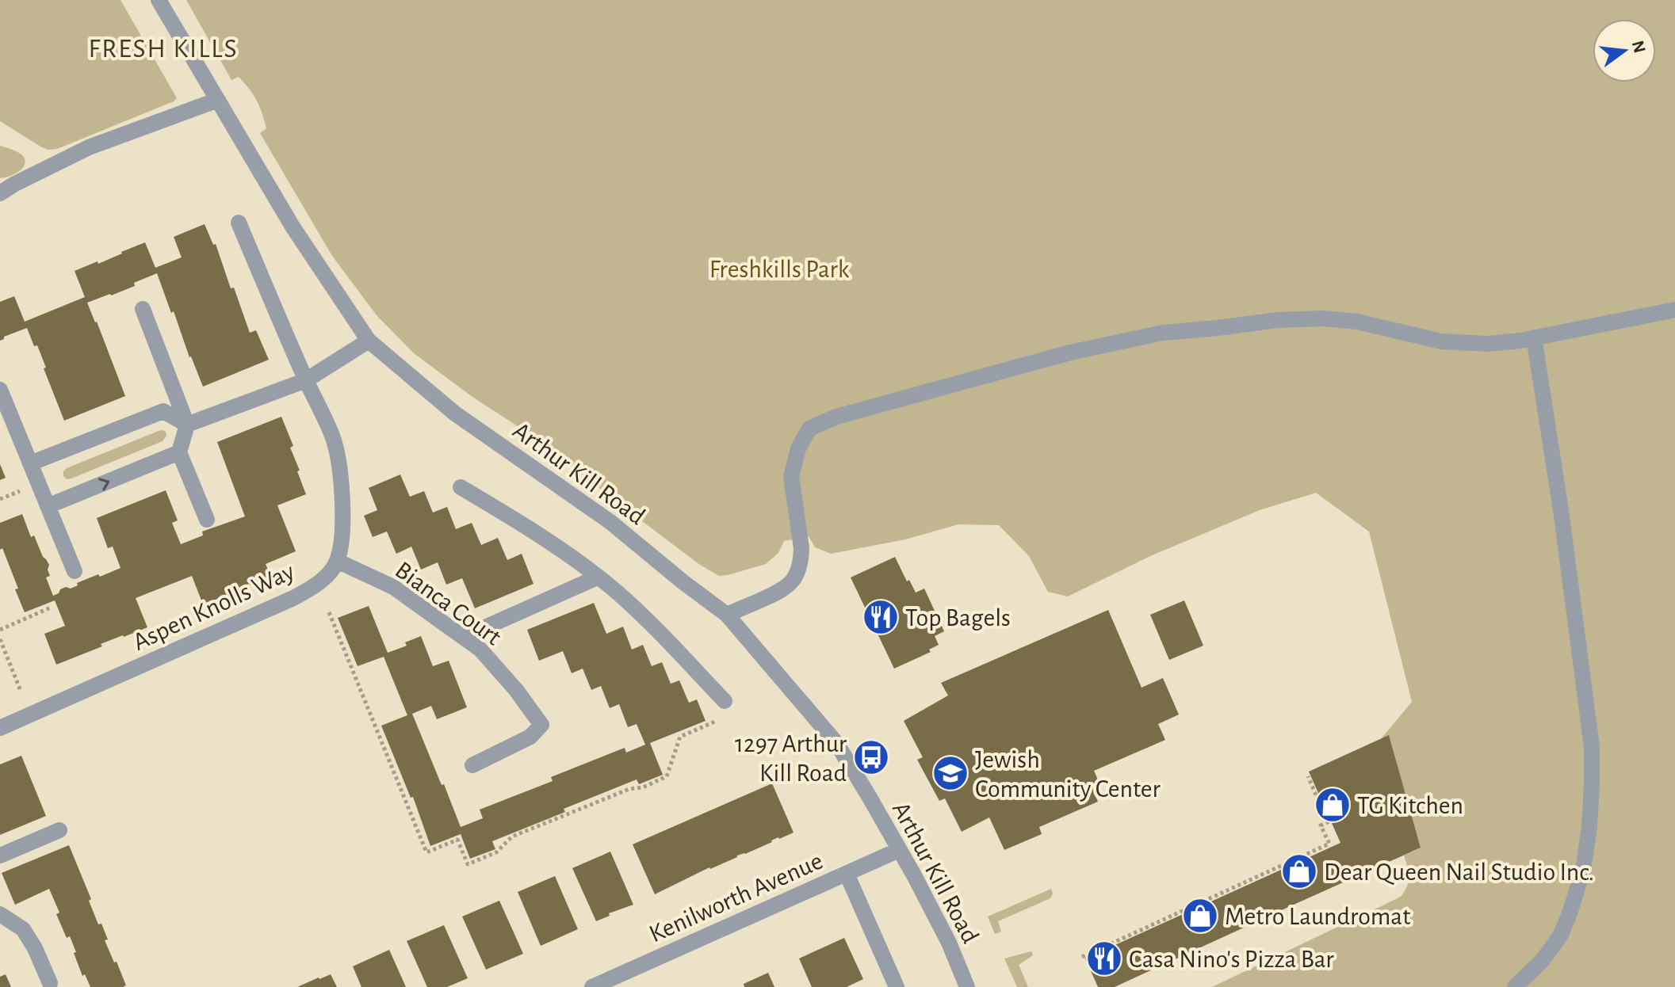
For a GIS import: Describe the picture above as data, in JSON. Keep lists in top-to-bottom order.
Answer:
{
  "streets": {
    "street": [
      "Arthur Kill Road",
      "Bianca Court",
      "Aspen Knolls Way",
      "Kenilworth Avenue"
    ]
  },
  "crossings": [
    ["Arthur Kill Road", "Kenilworth Avenue"],
    ["Bianca Court", "Aspen Knolls Way"]
  ],
  "districts": ["FRESH KILLS"],
  "parks": ["Freshkills Park"],
  "places": {
    "restaurant": ["Top Bagels", "Casa Nino's Pizza Bar"],
    "bus stop": ["1297 Arthur Kill Road"],
    "school or university": ["Jewish Community Center"],
    "shop": ["TG Kitchen", "Dear Queen Nail Studio Inc.", "Metro Laundromat"]
  },
  "north": "right"
}
